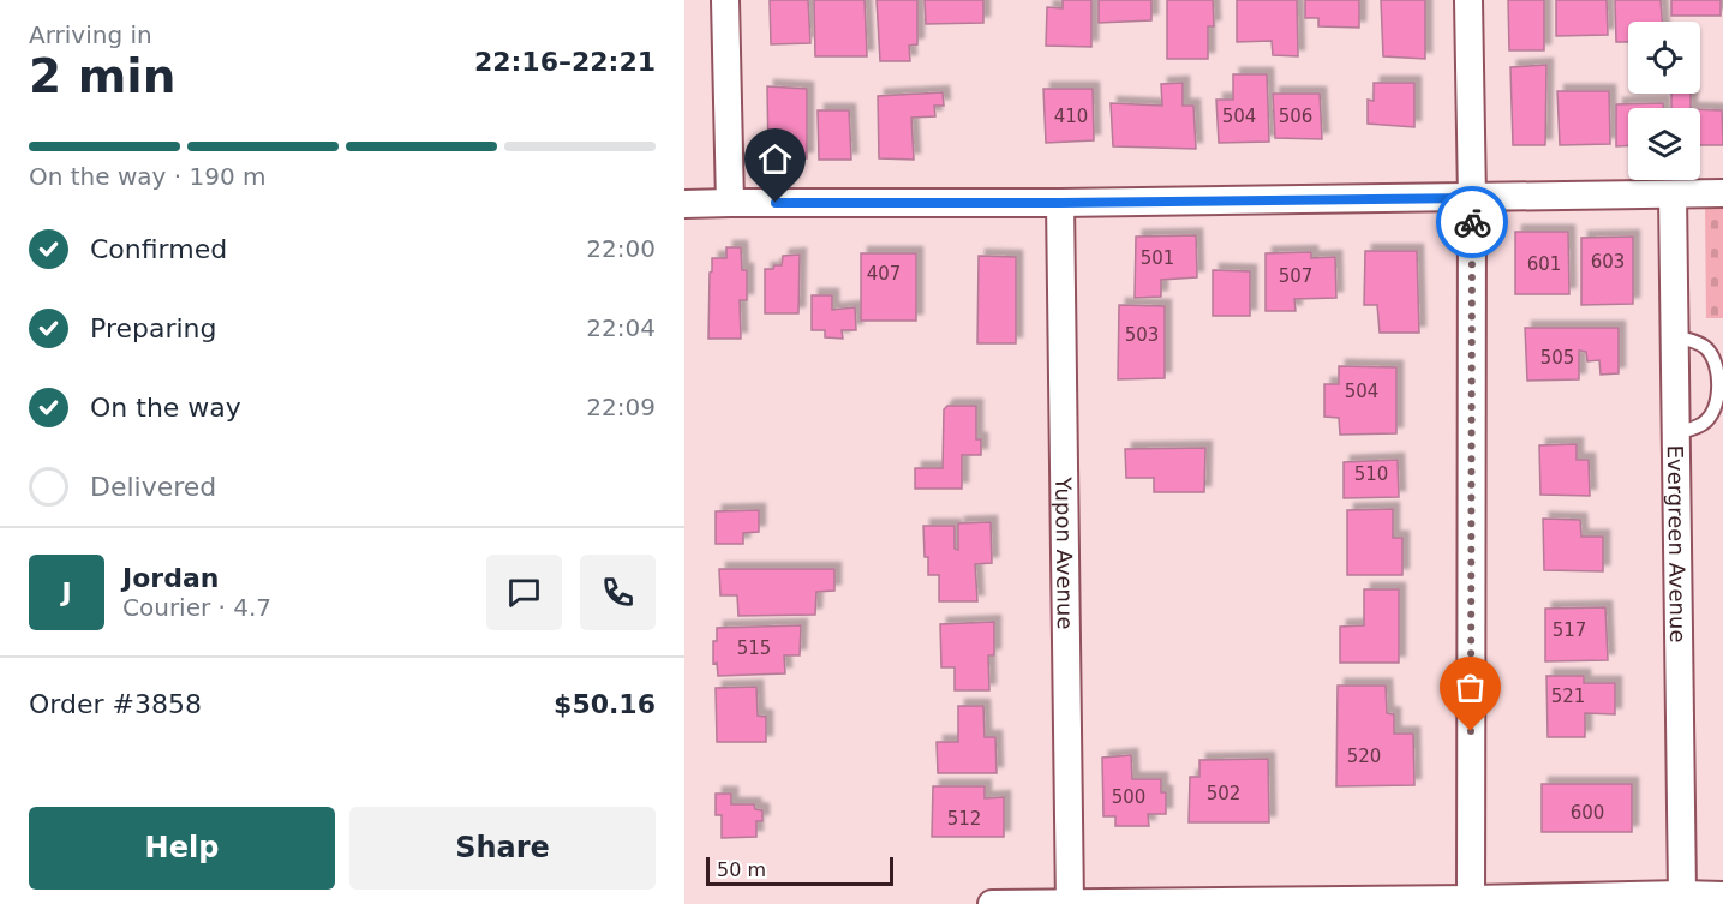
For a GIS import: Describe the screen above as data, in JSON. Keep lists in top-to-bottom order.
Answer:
{
  "streets": {
    "street": ["Evergreen Avenue", "Yupon Avenue"]
  },
  "house_numbers": [
    "410",
    "504",
    "506",
    "501",
    "603",
    "601",
    "407",
    "507",
    "503",
    "505",
    "504",
    "510",
    "517",
    "515",
    "521",
    "520",
    "502",
    "500",
    "600",
    "512"
  ],
  "scale_bar": "50 m",
  "page": {
    "heading": ["2 min", "Arriving in", "22:16–22:21"],
    "panel": [
      "Jordan",
      "Courier · 4.7",
      "Order #3858",
      "$50.16"
    ],
    "bar": "On the way · 190 m",
    "list": [
      ["Confirmed", "22:00"],
      ["Preparing", "22:04"],
      ["On the way", "22:09"],
      "Delivered"
    ],
    "round": "J",
    "buttons": ["Help", "Share"],
    "scale": "50 m"
  }
}
